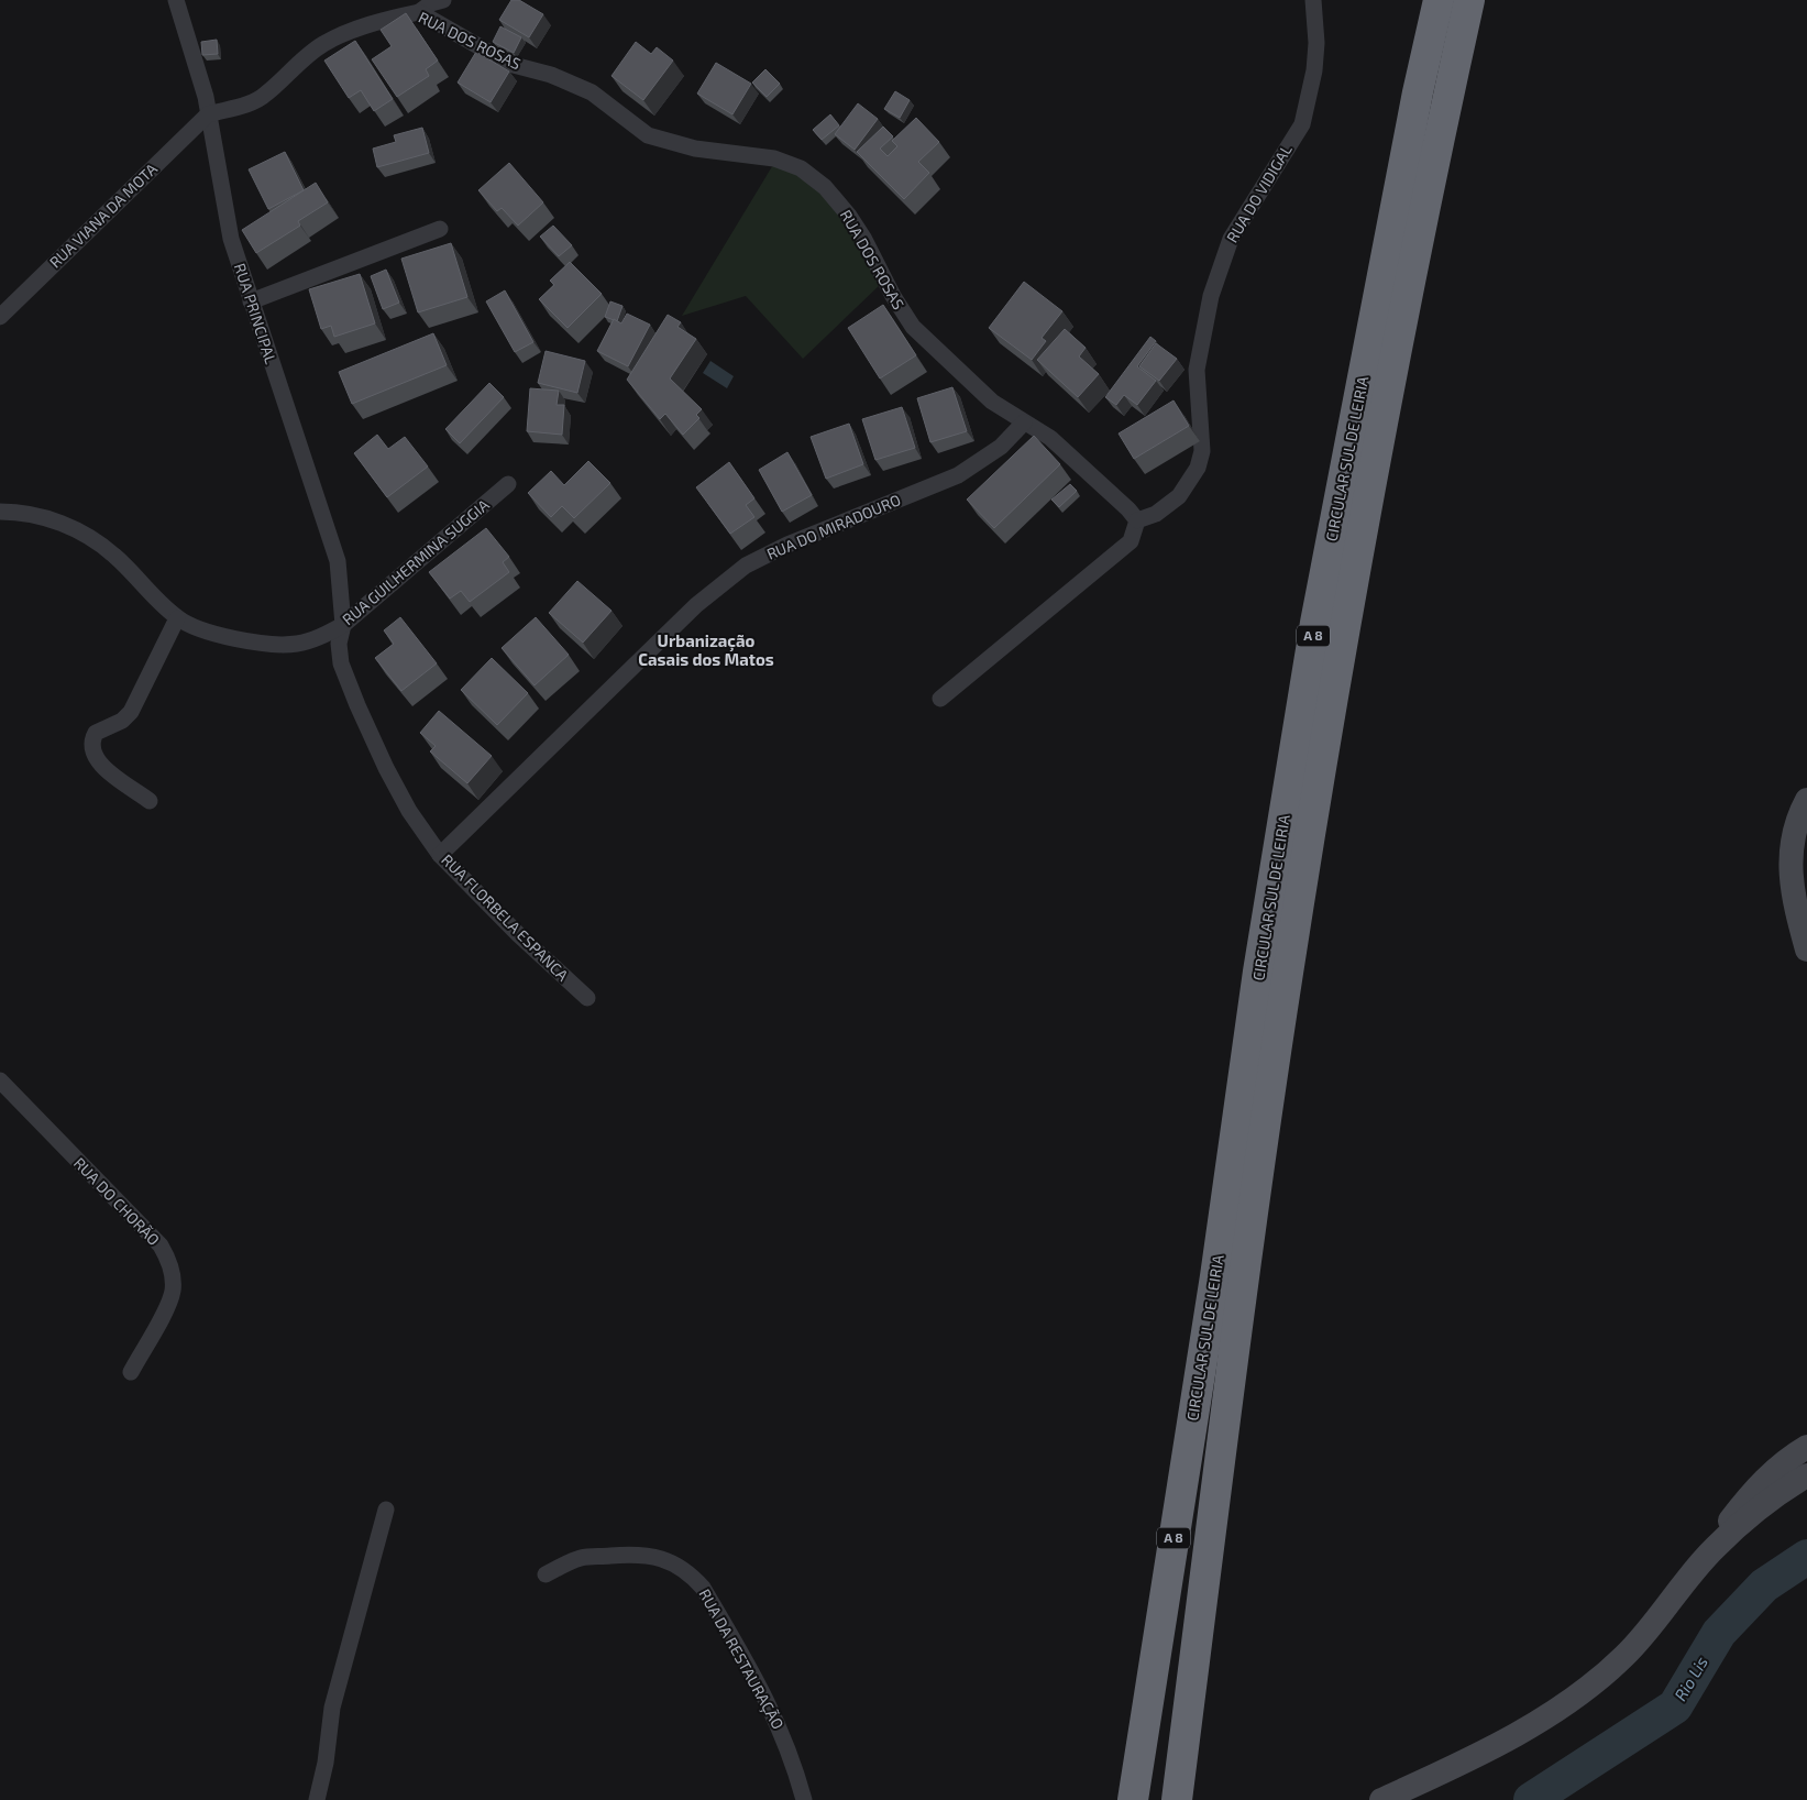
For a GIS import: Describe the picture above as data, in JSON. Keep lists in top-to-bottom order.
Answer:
{
  "streets": {
    "highway": ["CIRCULAR SUL DE LEIRIA", "A 8"],
    "street": [
      "RUA DOS ROSAS",
      "RUA DO VIDIGAL",
      "RUA VIANA DA MOTA",
      "RUA PRINCIPAL",
      "RUA DO MIRADOURO",
      "RUA GUILHERMINA SUGGIA",
      "RUA FLORBELA ESPANCA",
      "RUA DO CHORÃO",
      "RUA DA RESTAURAÇÃO"
    ]
  },
  "crossings": [
    ["RUA DOS ROSAS", "RUA DO VIDIGAL"],
    ["RUA DOS ROSAS", "RUA VIANA DA MOTA"],
    ["RUA DOS ROSAS", "RUA PRINCIPAL"],
    ["RUA DOS ROSAS", "RUA DO MIRADOURO"],
    ["RUA VIANA DA MOTA", "RUA PRINCIPAL"],
    ["RUA PRINCIPAL", "RUA GUILHERMINA SUGGIA"],
    ["RUA PRINCIPAL", "RUA FLORBELA ESPANCA"],
    ["RUA DO MIRADOURO", "RUA FLORBELA ESPANCA"],
    ["RUA GUILHERMINA SUGGIA", "RUA FLORBELA ESPANCA"]
  ],
  "districts": ["Urbanização Casais dos Matos"],
  "water": ["Rio Lis"]
}
